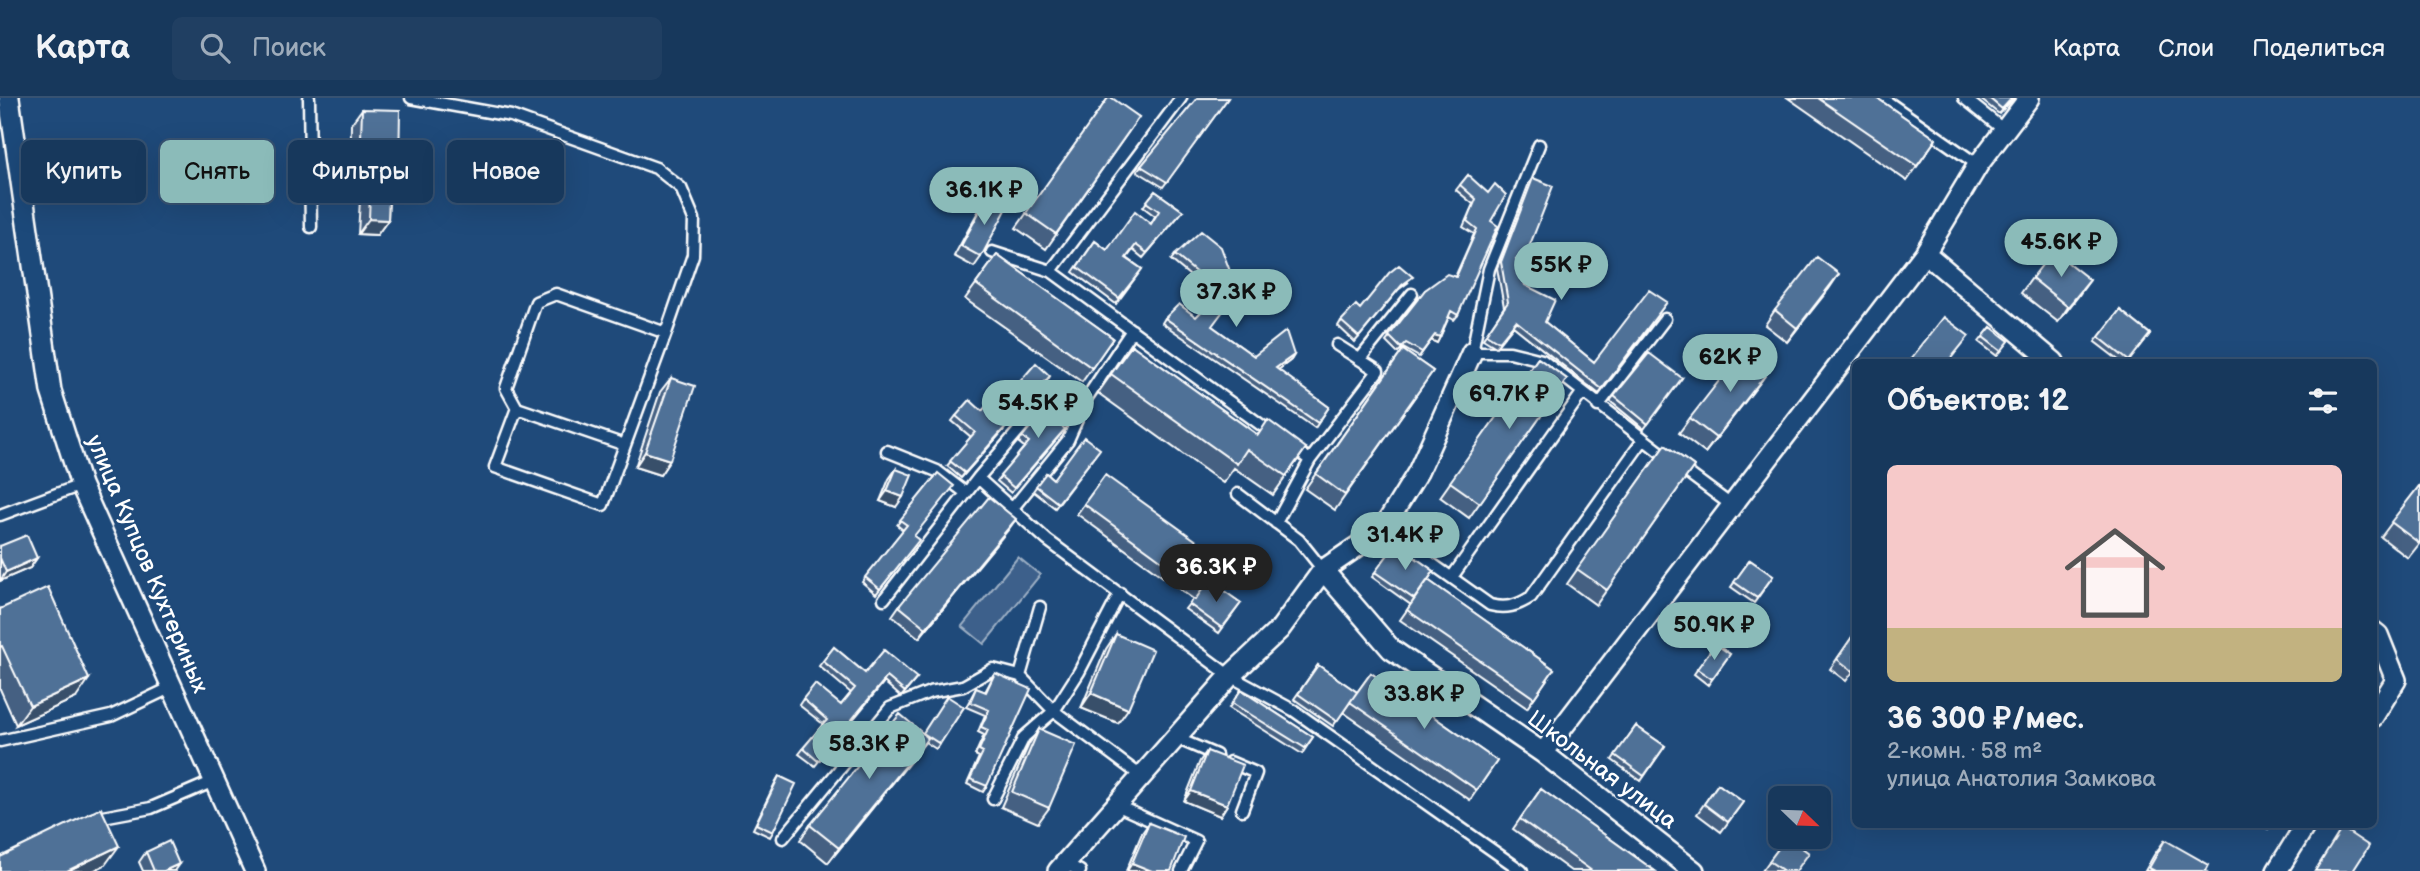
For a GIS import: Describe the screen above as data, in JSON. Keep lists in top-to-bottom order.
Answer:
{
  "streets": {
    "street": ["улица Купцов Кухтериных", "Школьная улица"]
  },
  "north": "bottom right",
  "page": {
    "header": "Карта",
    "search": "Поиск",
    "nav": ["Карта", "Слои", "Поделиться"],
    "chip": [
      "Купить",
      "Снять",
      "Фильтры",
      "Новое"
    ],
    "price": [
      "36.1K ₽",
      "45.6K ₽",
      "55K ₽",
      "37.3K ₽",
      "62K ₽",
      "69.7K ₽",
      "54.5K ₽",
      "31.4K ₽",
      "36.3K ₽",
      "50.9K ₽",
      "33.8K ₽",
      "58.3K ₽"
    ],
    "heading": "Объектов: 12",
    "list": [
      {
        "name": "36 300 ₽/мес.",
        "note": "2-комн. · 58 m² · улица Анатолия Замкова"
      }
    ]
  }
}
